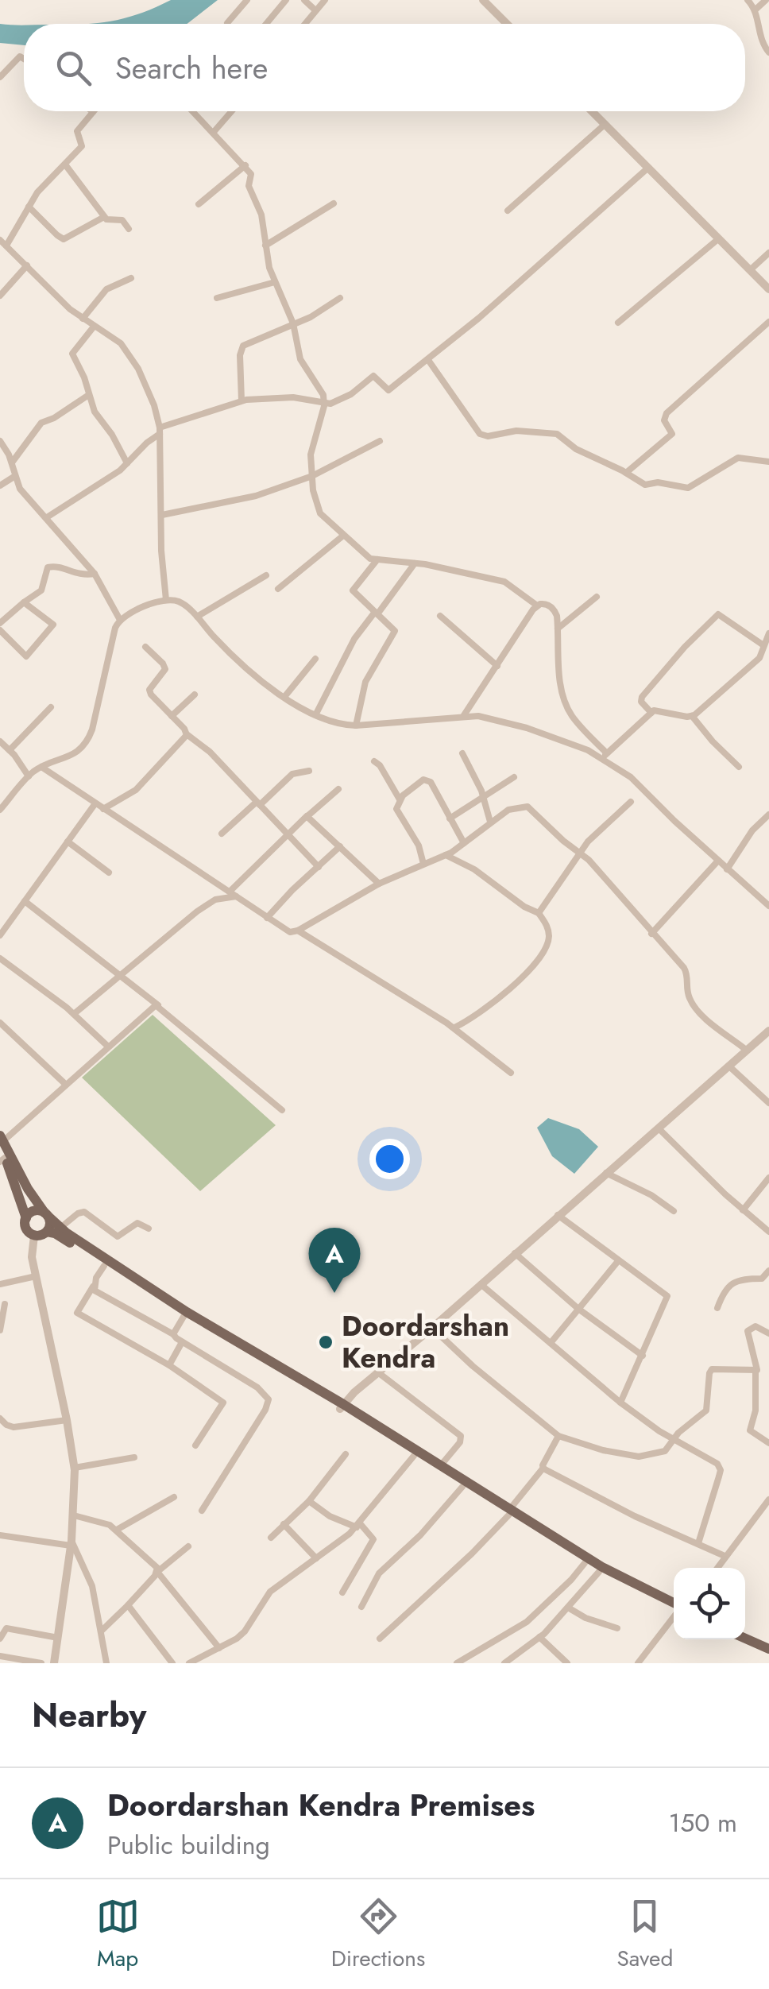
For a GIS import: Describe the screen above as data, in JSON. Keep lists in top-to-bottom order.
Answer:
{
  "places": ["Doordarshan Kendra"],
  "page": {
    "search": "Search here",
    "pins": "A",
    "heading": "Nearby",
    "list": [
      {
        "mark": "A",
        "name": "Doordarshan Kendra Premises",
        "note": "Public building",
        "value": "150 m"
      }
    ],
    "nav": ["Map", "Directions", "Saved"]
  }
}
